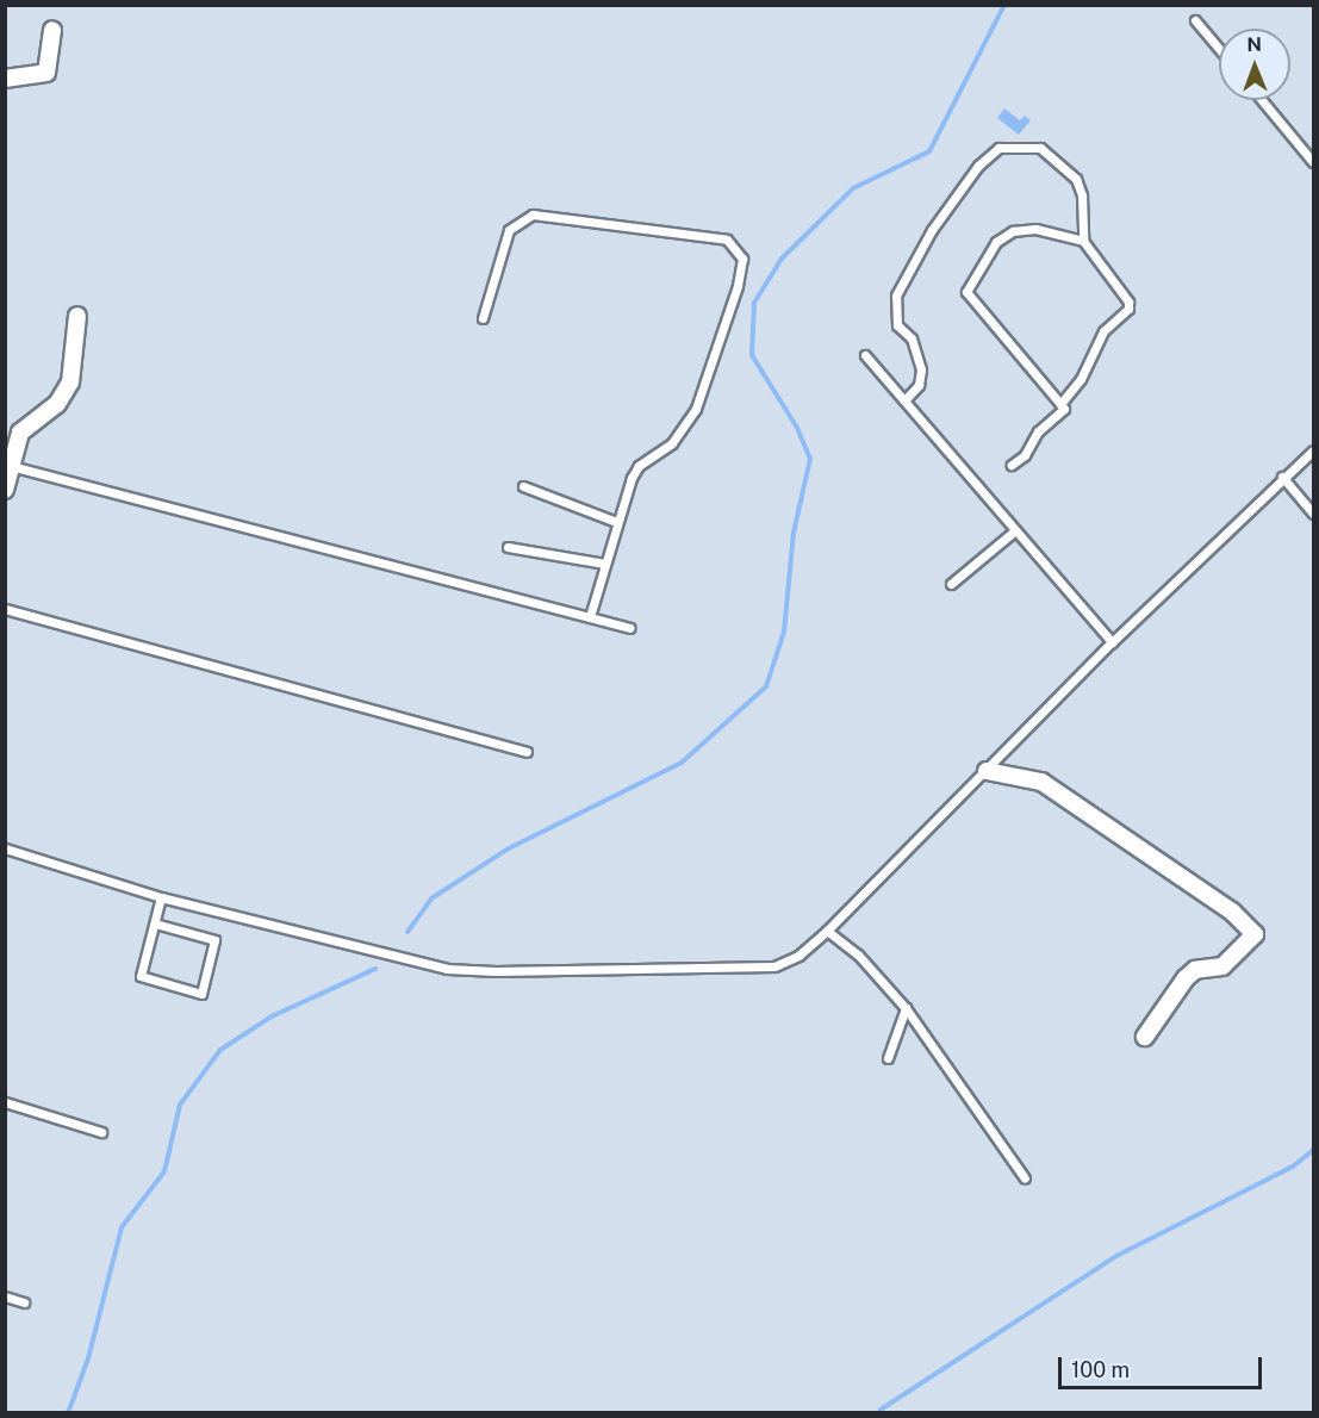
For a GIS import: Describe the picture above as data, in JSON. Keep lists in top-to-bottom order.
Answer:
{
  "scale_bar": "100 m",
  "north": "top"
}
